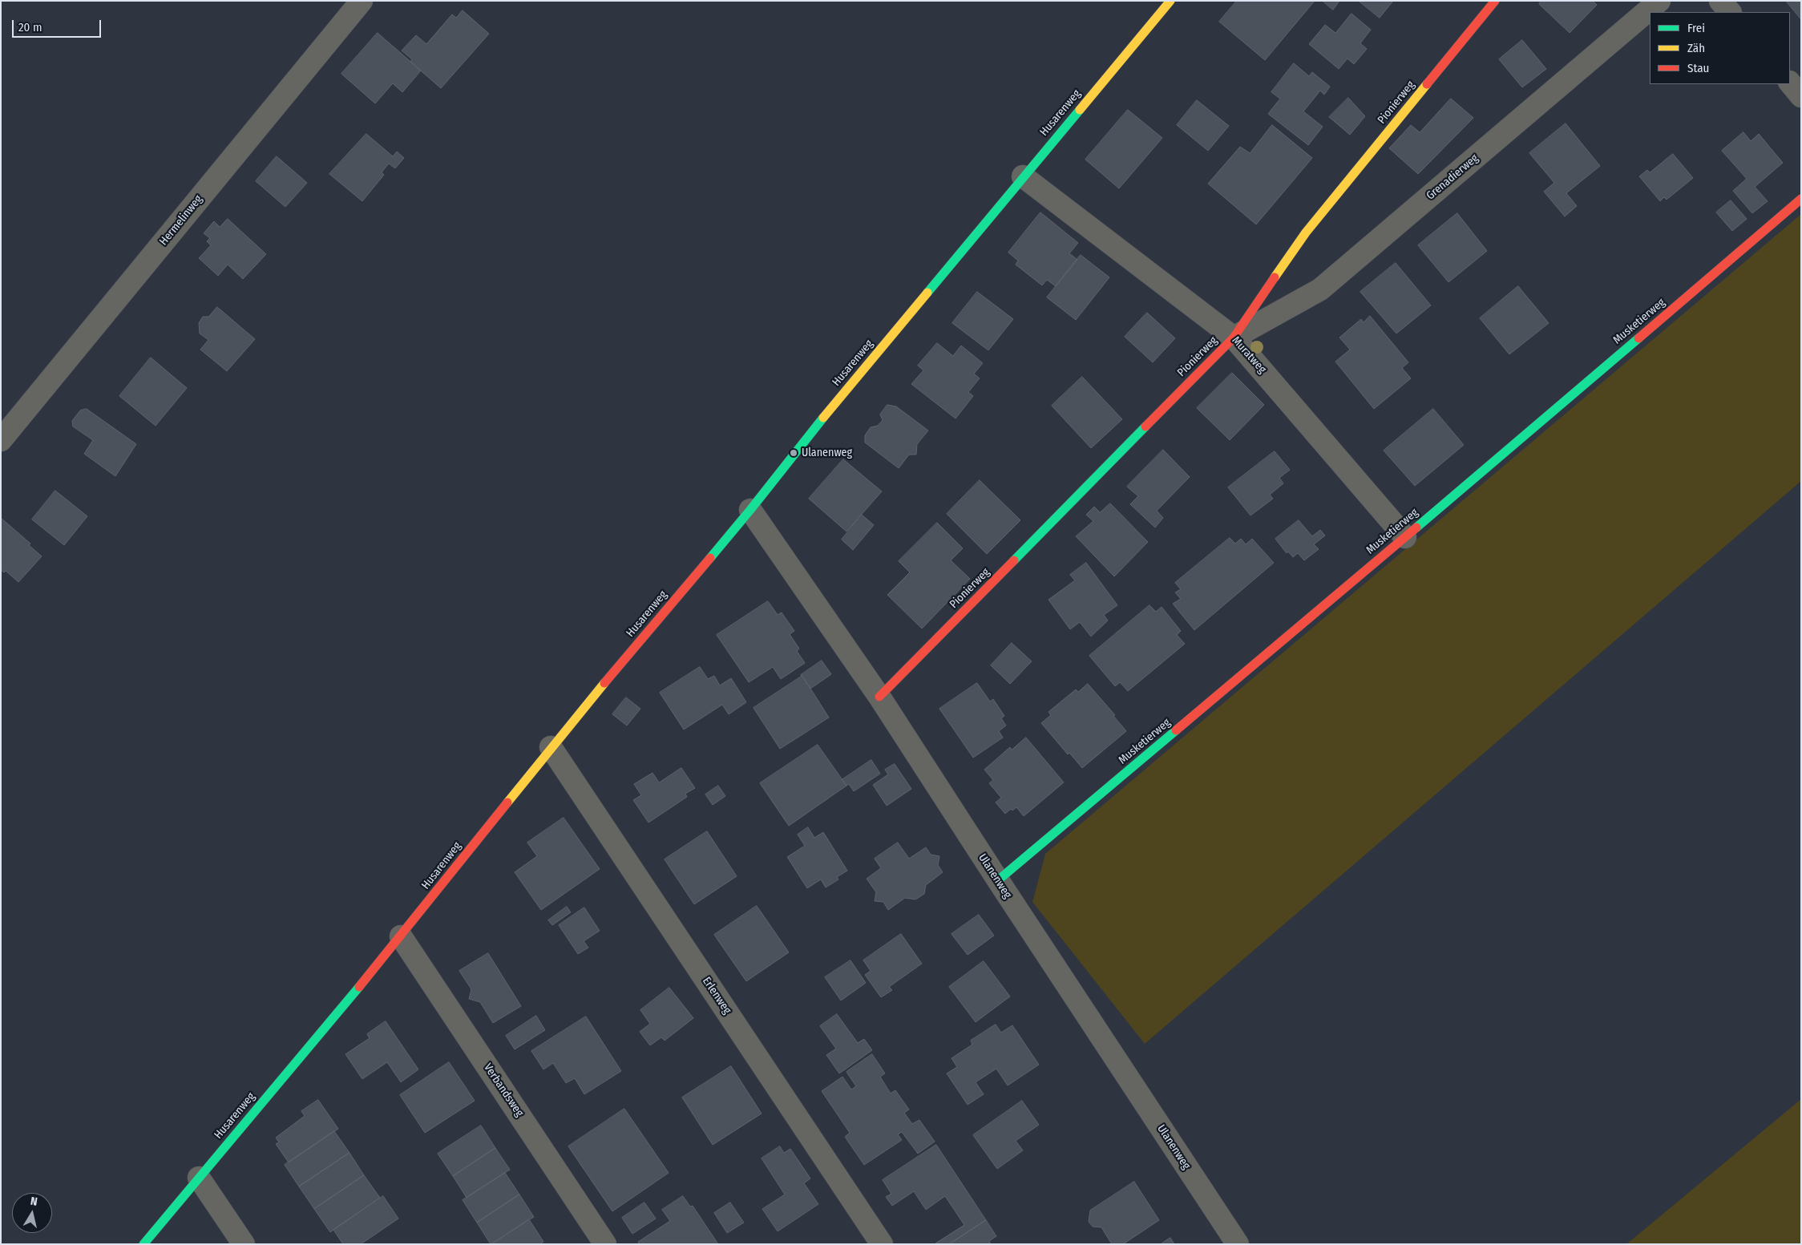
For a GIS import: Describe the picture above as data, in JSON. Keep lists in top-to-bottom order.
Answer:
{
  "streets": {
    "street": [
      "Pionierweg",
      "Husarenweg",
      "Grenadierweg",
      "Hermelinweg",
      "Musketierweg",
      "Muratweg",
      "Ulanenweg",
      "Erlenweg",
      "Verbandsweg"
    ]
  },
  "crossings": [
    ["Pionierweg", "Grenadierweg"],
    ["Pionierweg", "Muratweg"],
    ["Pionierweg", "Ulanenweg"],
    ["Husarenweg", "Muratweg"],
    ["Husarenweg", "Ulanenweg"],
    ["Husarenweg", "Erlenweg"],
    ["Husarenweg", "Verbandsweg"],
    ["Grenadierweg", "Muratweg"],
    ["Musketierweg", "Muratweg"],
    ["Musketierweg", "Ulanenweg"]
  ],
  "places": ["Ulanenweg"],
  "legend": ["Frei", "Zäh", "Stau"],
  "scale_bar": "20 m",
  "north": "top"
}
